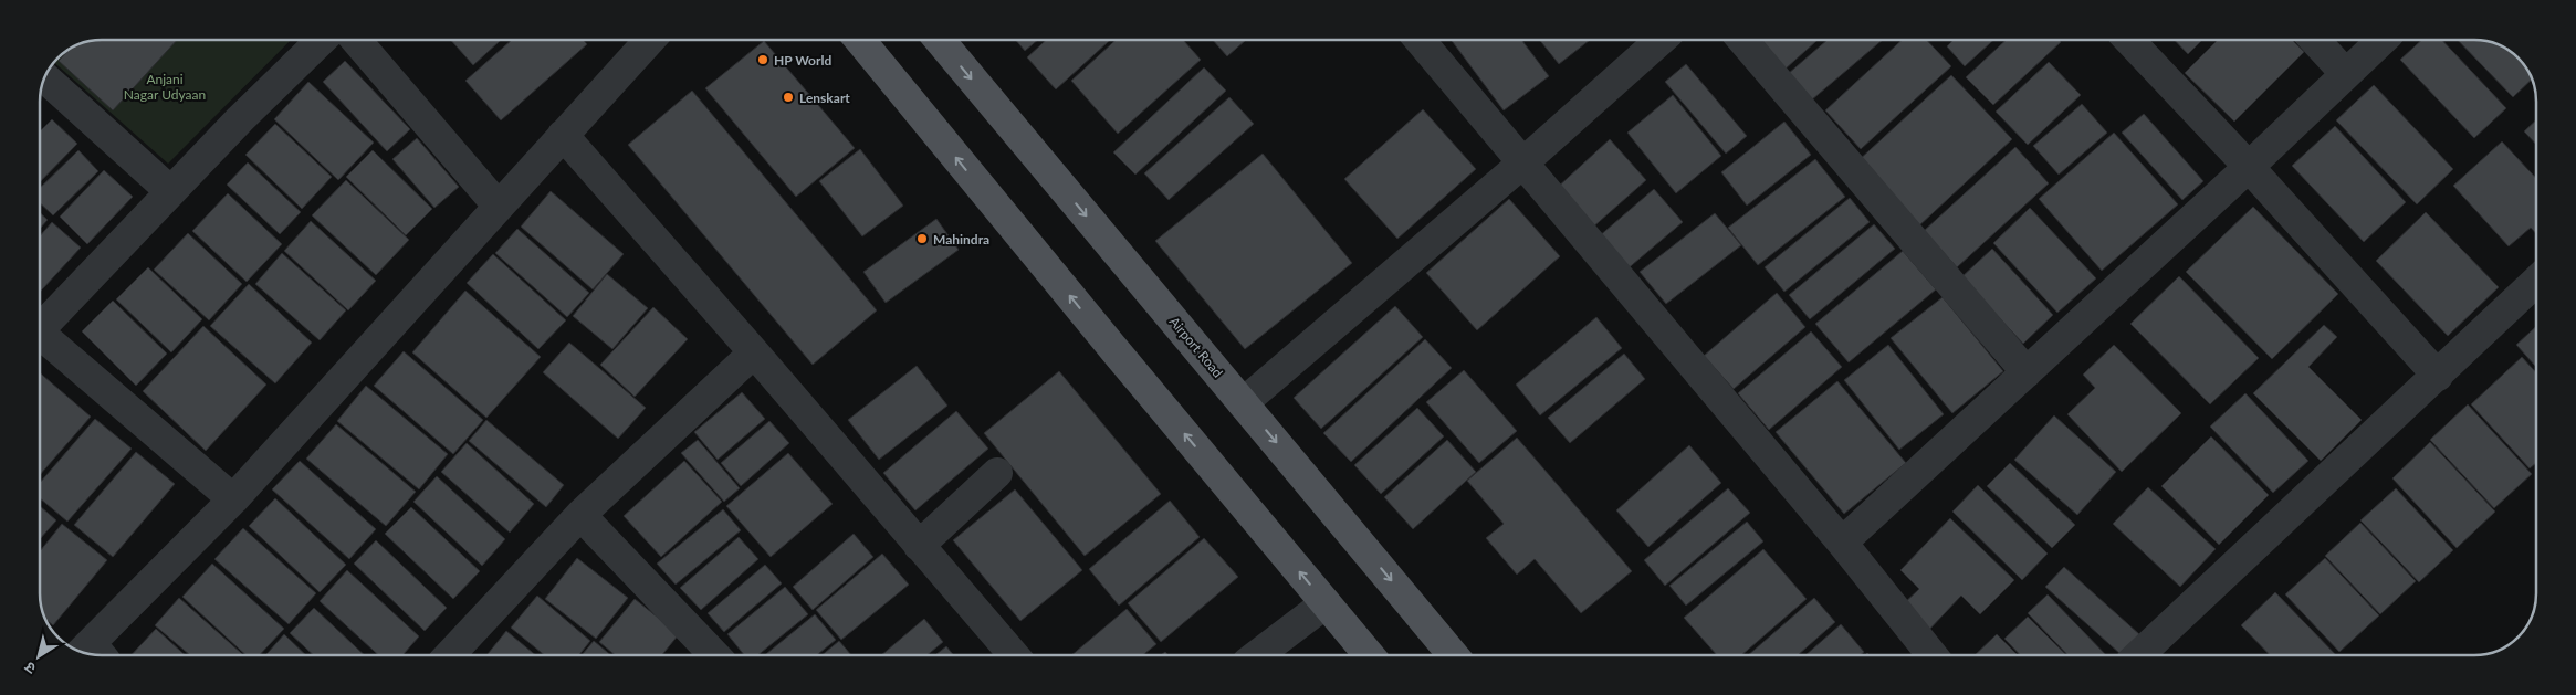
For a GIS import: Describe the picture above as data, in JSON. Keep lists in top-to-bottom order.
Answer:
{
  "streets": {
    "main road": ["Airport Road"]
  },
  "parks": ["Anjani Nagar Udyaan"],
  "places": ["HP World", "Lenskart", "Mahindra"],
  "north": "bottom left"
}
